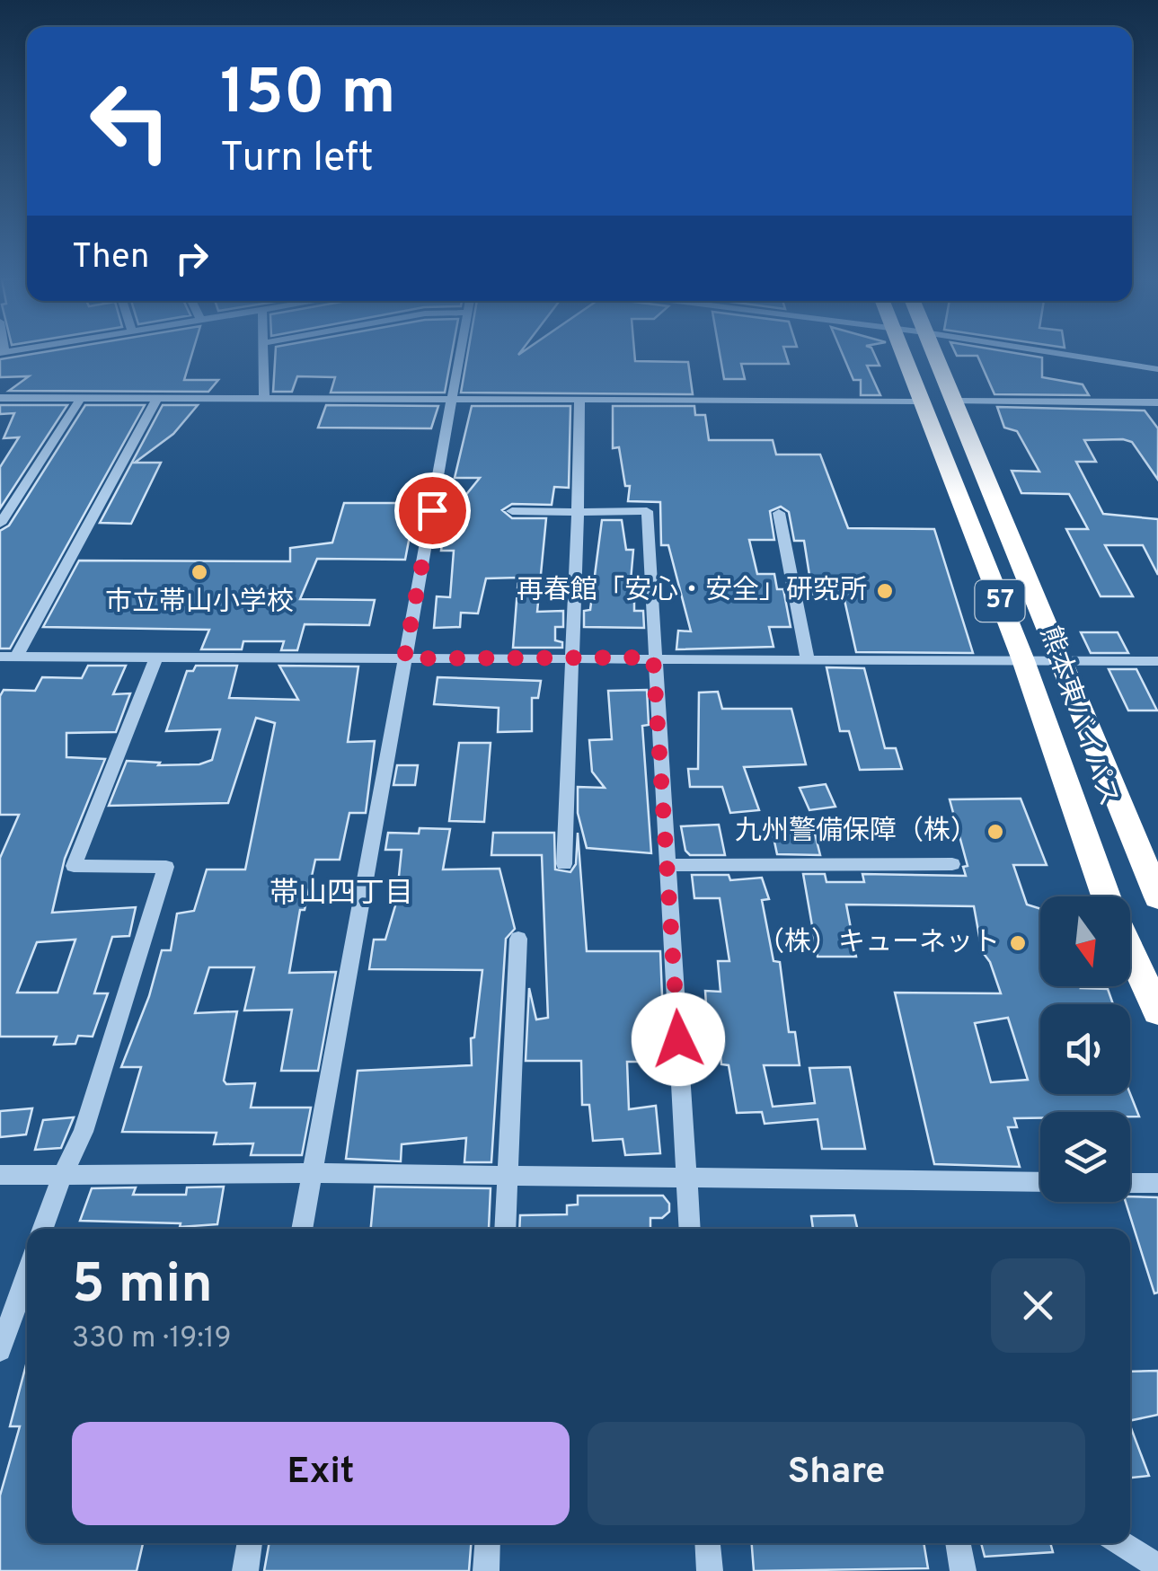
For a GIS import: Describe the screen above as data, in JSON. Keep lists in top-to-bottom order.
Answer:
{
  "streets": {
    "highway": ["57", "熊本東バイパス"]
  },
  "districts": ["帯山四丁目"],
  "places": [
    "市立帯山小学校",
    "再春館「安心・安全」研究所",
    "九州警備保障（株）",
    "（株）キューネット"
  ],
  "north": "bottom",
  "page": {
    "turn": ["150 m", "Turn left"],
    "then": "Then",
    "heading": ["5 min", "330 m · 19:19"],
    "buttons": ["Exit", "Share"]
  }
}
